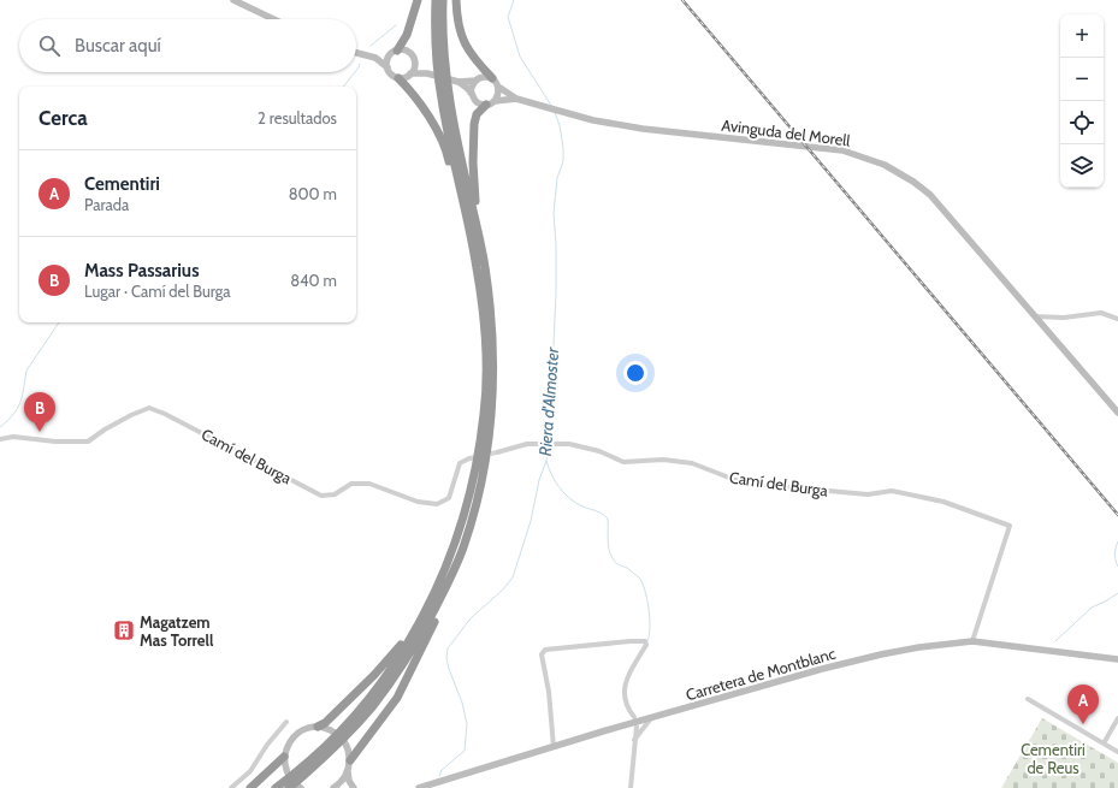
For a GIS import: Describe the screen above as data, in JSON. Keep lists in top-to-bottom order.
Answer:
{
  "streets": {
    "street": ["Avinguda del Morell", "Camí del Burga", "Carretera de Montblanc"]
  },
  "crossings": [
    ["Camí del Burga", "Carretera de Montblanc"]
  ],
  "water": ["Riera d'Almoster"],
  "parks": ["Cementiri de Reus"],
  "places": {
    "building": ["Magatzem Mas Torrell"]
  },
  "page": {
    "map_buttons": ["+", "−"],
    "search": "Buscar aquí",
    "heading": ["Cerca", "2 resultados"],
    "list": [
      {
        "mark": "A",
        "name": "Cementiri",
        "note": "Parada",
        "value": "800 m"
      },
      {
        "mark": "B",
        "name": "Mass Passarius",
        "note": "Lugar · Camí del Burga",
        "value": "840 m"
      }
    ],
    "pins": ["B", "A"]
  }
}
